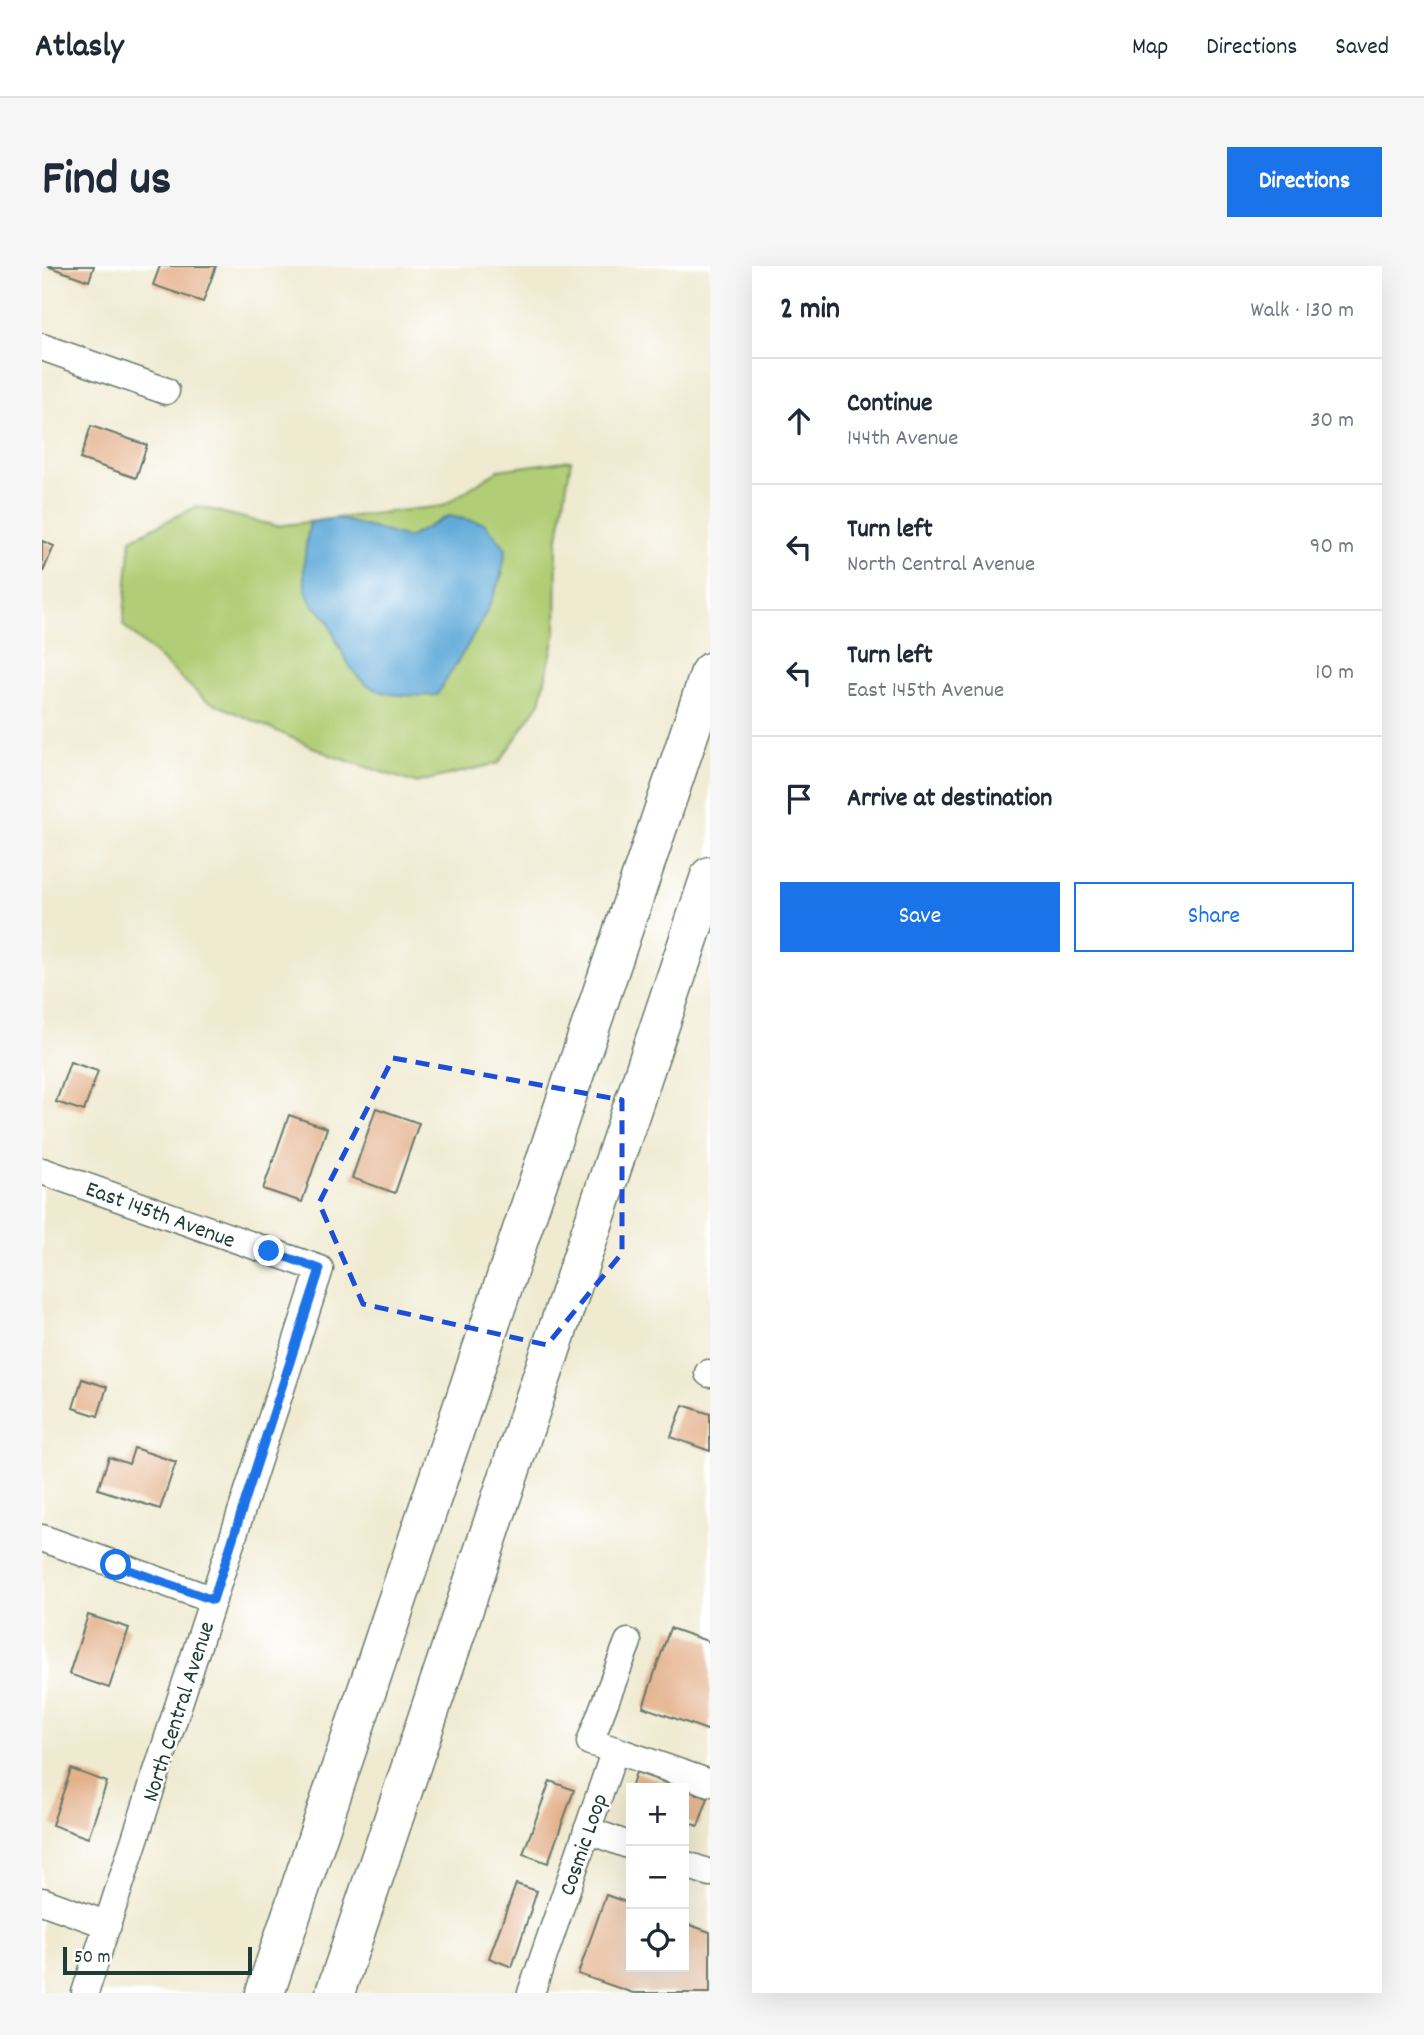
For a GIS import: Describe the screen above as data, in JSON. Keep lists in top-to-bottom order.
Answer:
{
  "streets": {
    "street": ["East 145th Avenue", "North Central Avenue", "Cosmic Loop"]
  },
  "crossings": [
    ["East 145th Avenue", "North Central Avenue"]
  ],
  "scale_bar": "50 m",
  "page": {
    "header": "Atlasly",
    "nav": ["Map", "Directions", "Saved"],
    "title": "Find us",
    "buttons": [
      "Directions",
      ["Save", "Share"]
    ],
    "heading": ["2 min", "Walk · 130 m"],
    "list": [
      ["Continue", "144th Avenue", "30 m"],
      ["Turn left", "North Central Avenue", "90 m"],
      ["Turn left", "East 145th Avenue", "10 m"],
      "Arrive at destination"
    ],
    "map_buttons": ["+", "−"],
    "scale": "50 m"
  }
}
